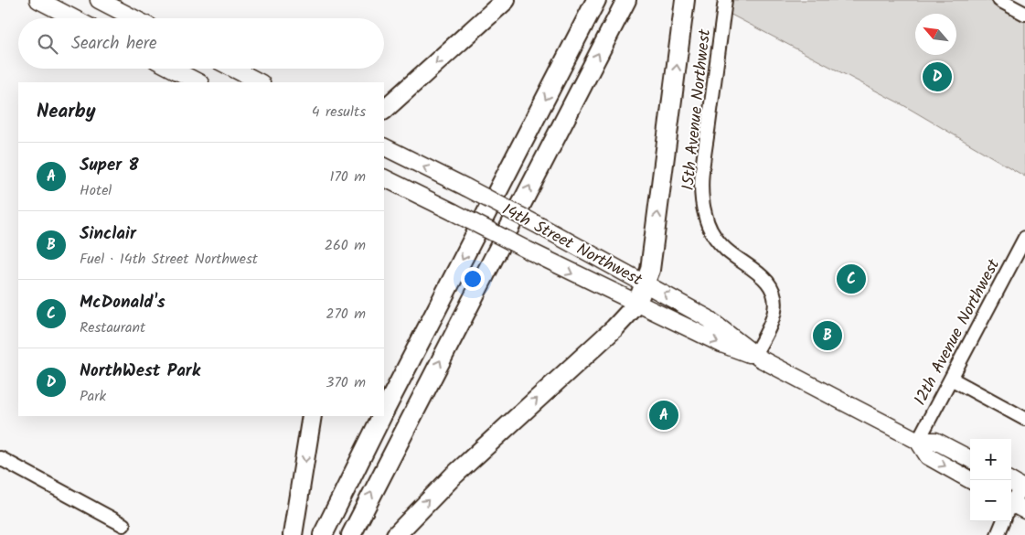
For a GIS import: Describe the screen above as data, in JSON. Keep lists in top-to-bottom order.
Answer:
{
  "streets": {
    "main road": ["14th Street Northwest"],
    "street": ["15th Avenue Northwest", "12th Avenue Northwest"]
  },
  "crossings": [
    ["15th Avenue Northwest", "14th Street Northwest"],
    ["14th Street Northwest", "12th Avenue Northwest"]
  ],
  "north": "top left",
  "page": {
    "search": "Search here",
    "pins": [
      "D",
      "C",
      "B",
      "A"
    ],
    "heading": ["Nearby", "4 results"],
    "list": [
      {
        "mark": "A",
        "name": "Super 8",
        "note": "Hotel",
        "value": "170 m"
      },
      {
        "mark": "B",
        "name": "Sinclair",
        "note": "Fuel · 14th Street Northwest",
        "value": "260 m"
      },
      {
        "mark": "C",
        "name": "McDonald's",
        "note": "Restaurant",
        "value": "270 m"
      },
      {
        "mark": "D",
        "name": "NorthWest Park",
        "note": "Park",
        "value": "370 m"
      }
    ],
    "map_buttons": ["+", "−"]
  }
}
